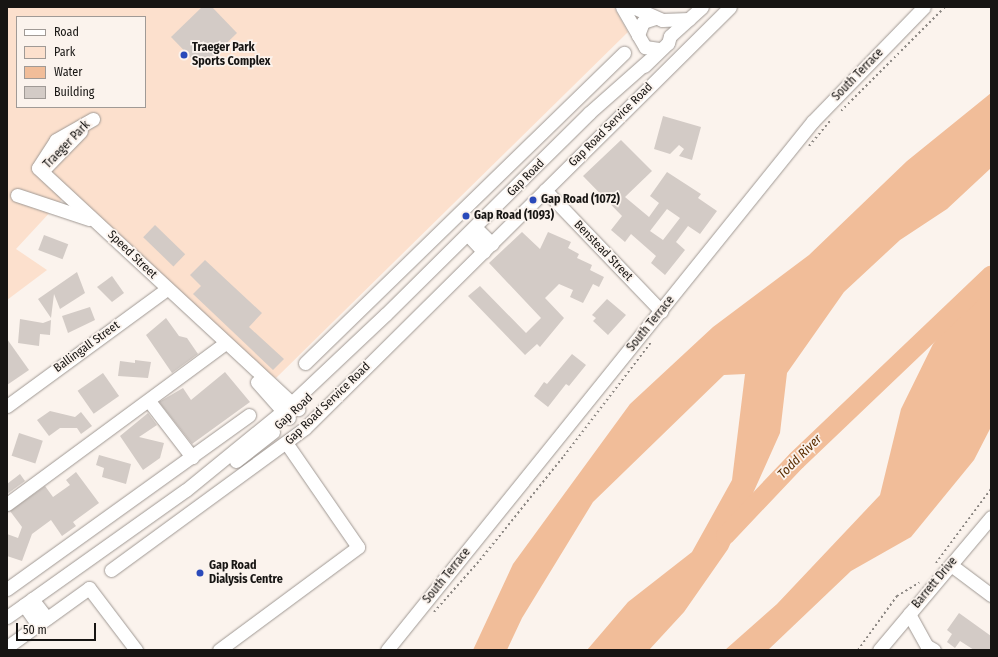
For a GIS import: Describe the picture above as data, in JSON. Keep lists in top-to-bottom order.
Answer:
{
  "streets": {
    "street": [
      "South Terrace",
      "Gap Road Service Road",
      "Gap Road",
      "Benstead Street",
      "Speed Street",
      "Ballingall Street",
      "Barrett Drive"
    ]
  },
  "crossings": [
    ["South Terrace", "Benstead Street"],
    ["Gap Road Service Road", "Gap Road"],
    ["Gap Road Service Road", "Benstead Street"],
    ["Gap Road", "Speed Street"],
    ["Speed Street", "Ballingall Street"]
  ],
  "water": ["Todd River"],
  "places": [
    "Traeger Park Sports Complex",
    "Gap Road (1072)",
    "Gap Road (1093)",
    "Gap Road Dialysis Centre"
  ],
  "legend": [
    "Road",
    "Park",
    "Water",
    "Building"
  ],
  "scale_bar": "50 m"
}
